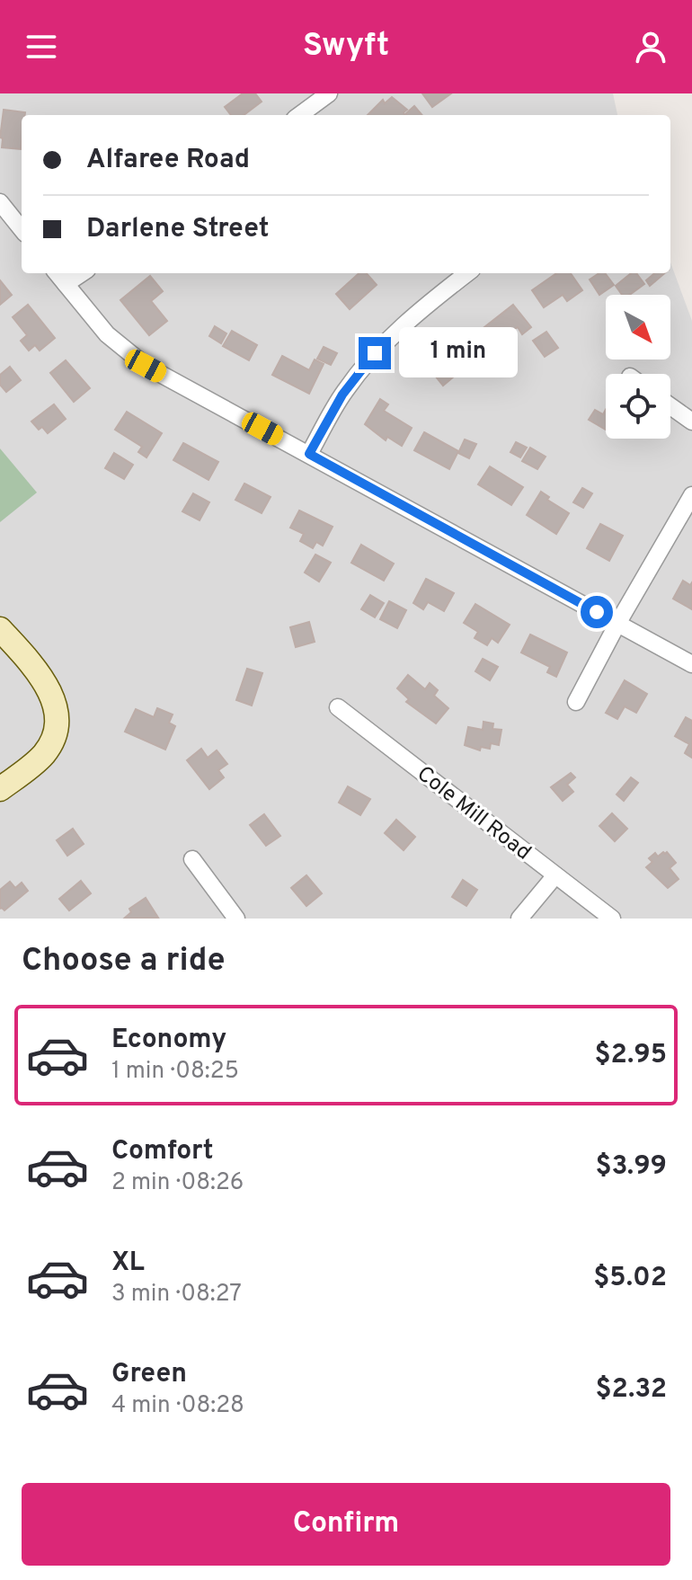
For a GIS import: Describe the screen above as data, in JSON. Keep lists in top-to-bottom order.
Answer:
{
  "streets": {
    "street": ["Cole Mill Road"]
  },
  "north": "bottom right",
  "page": {
    "header": "Swyft",
    "banner": ["Alfaree Road", "Darlene Street"],
    "bubble": "1 min",
    "heading": "Choose a ride",
    "list": [
      {
        "name": "Economy",
        "note": "1 min · 08:25",
        "value": "$2.95"
      },
      {
        "name": "Comfort",
        "note": "2 min · 08:26",
        "value": "$3.99"
      },
      {
        "name": "XL",
        "note": "3 min · 08:27",
        "value": "$5.02"
      },
      {
        "name": "Green",
        "note": "4 min · 08:28",
        "value": "$2.32"
      }
    ],
    "buttons": "Confirm"
  }
}
